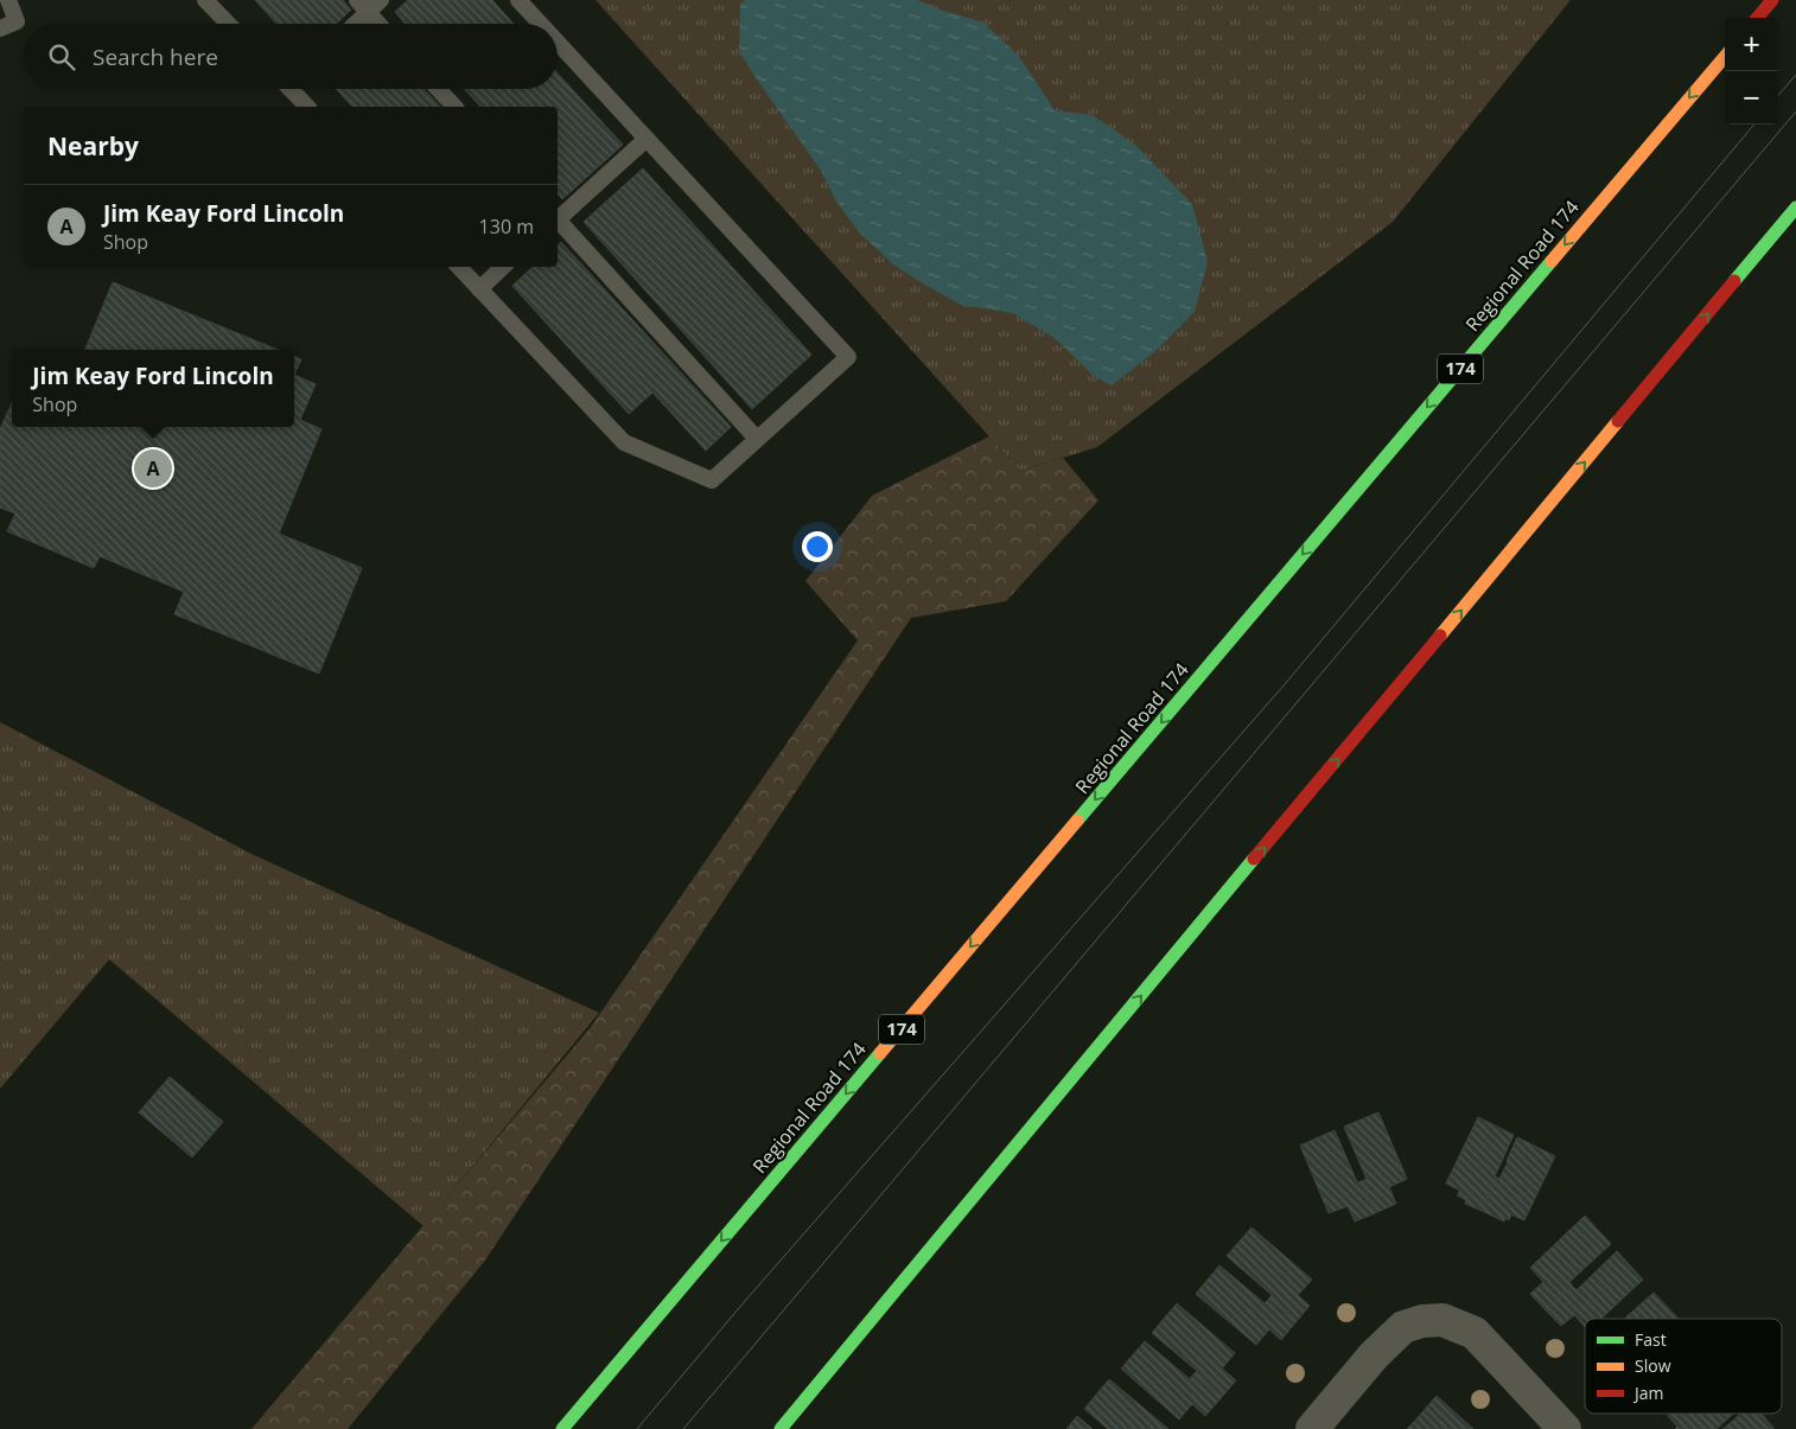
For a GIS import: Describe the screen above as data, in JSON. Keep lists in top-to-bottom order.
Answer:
{
  "streets": {
    "highway": ["Regional Road 174", "174"]
  },
  "one_way": ["Regional Road 174"],
  "legend": ["Fast", "Slow", "Jam"],
  "page": {
    "map_buttons": ["+", "−"],
    "search": "Search here",
    "heading": "Nearby",
    "list": [
      {
        "mark": "A",
        "name": "Jim Keay Ford Lincoln",
        "note": "Shop",
        "value": "130 m"
      }
    ],
    "popup": ["Jim Keay Ford Lincoln", "Shop"],
    "pins": "A"
  }
}
